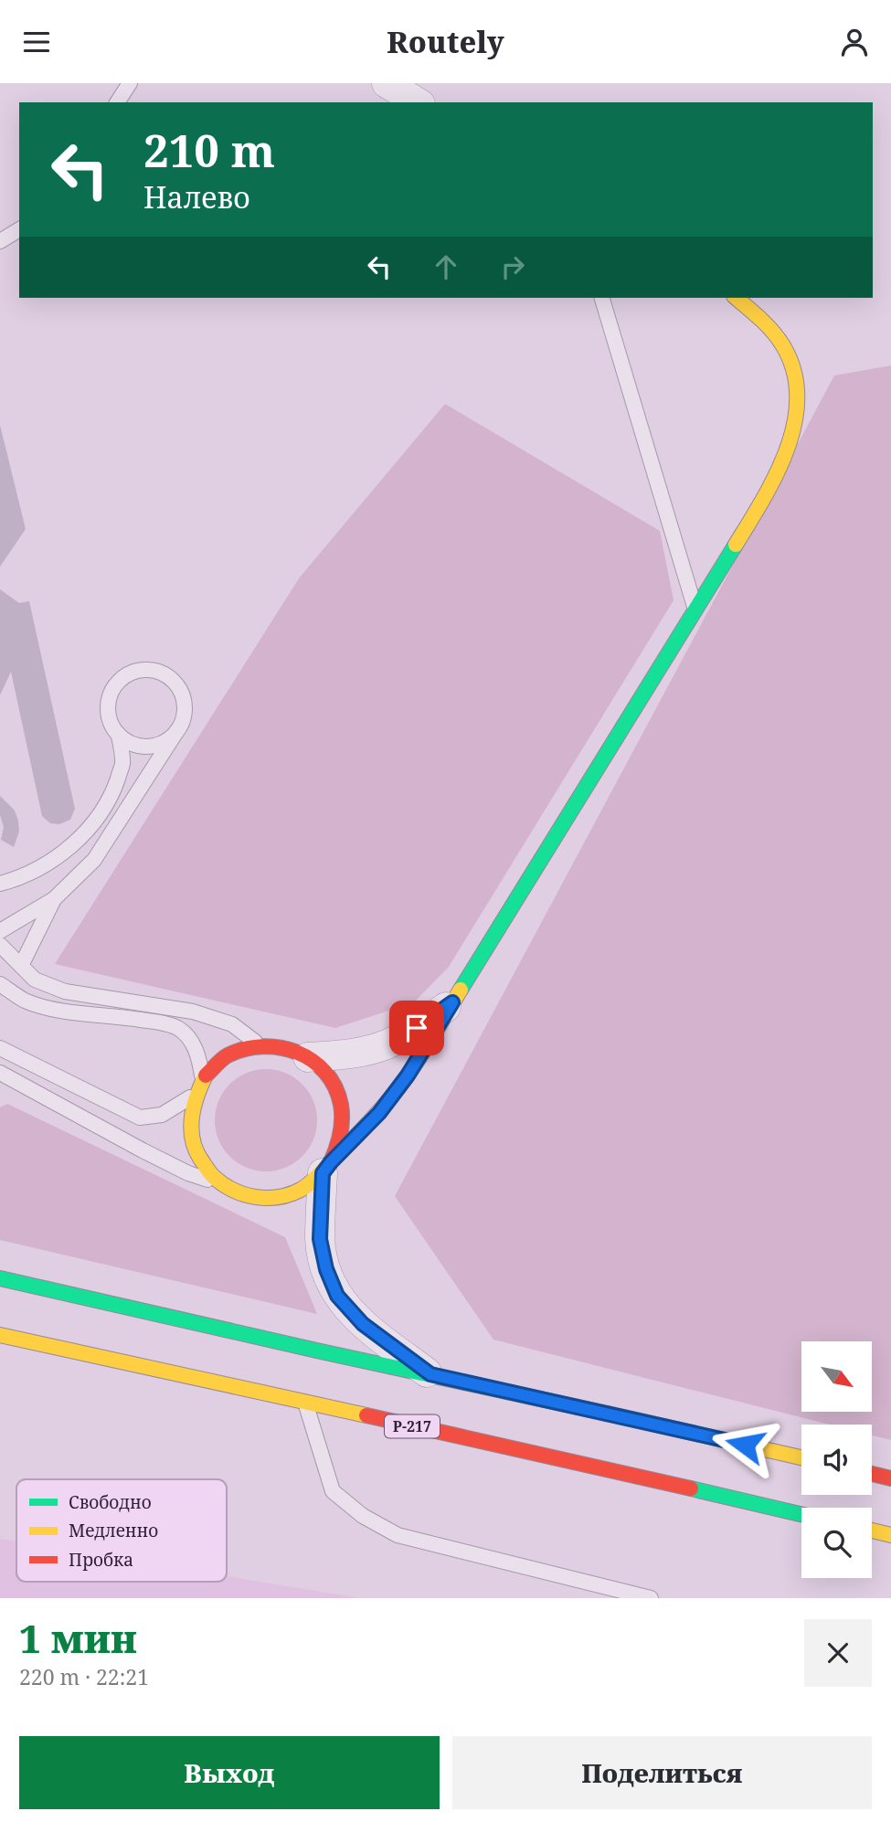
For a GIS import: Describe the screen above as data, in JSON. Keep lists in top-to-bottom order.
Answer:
{
  "streets": {
    "main road": ["Р-217"]
  },
  "legend": ["Свободно", "Медленно", "Пробка"],
  "north": "bottom right",
  "page": {
    "header": "Routely",
    "turn": ["210 m", "Налево"],
    "heading": ["1 мин", "220 m · 22:21"],
    "buttons": ["Выход", "Поделиться"]
  }
}
